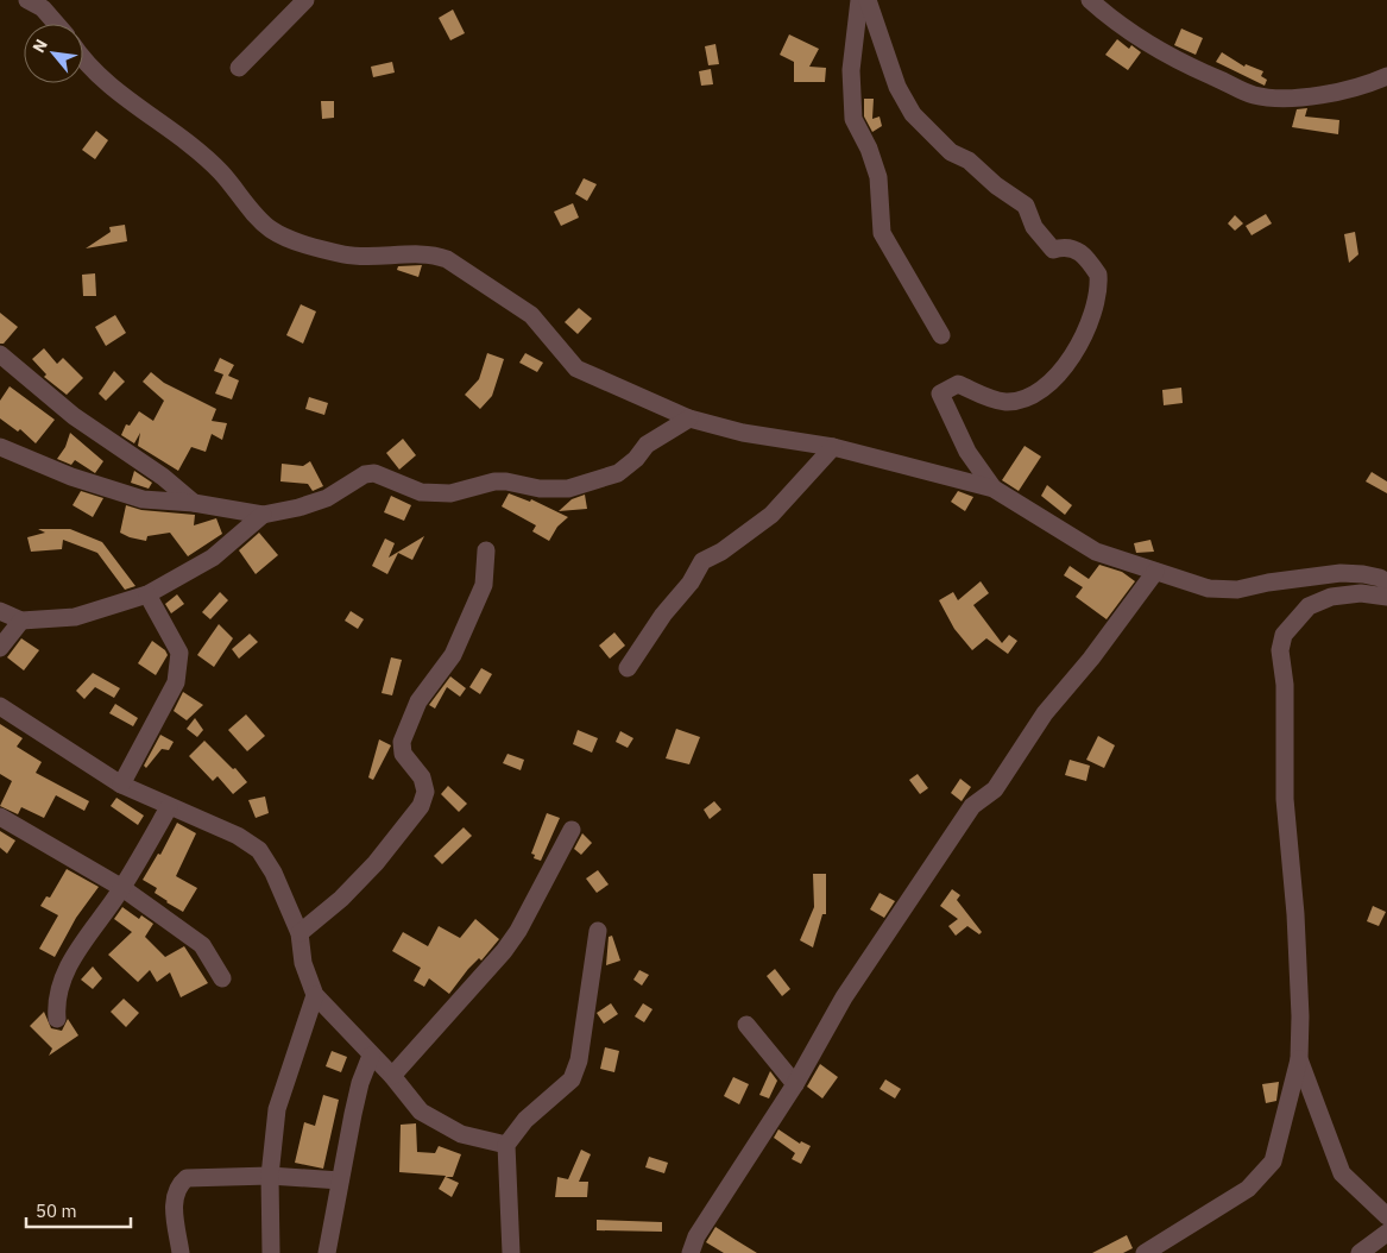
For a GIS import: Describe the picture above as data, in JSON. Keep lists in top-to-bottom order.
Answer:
{
  "scale_bar": "50 m",
  "north": "top left"
}
